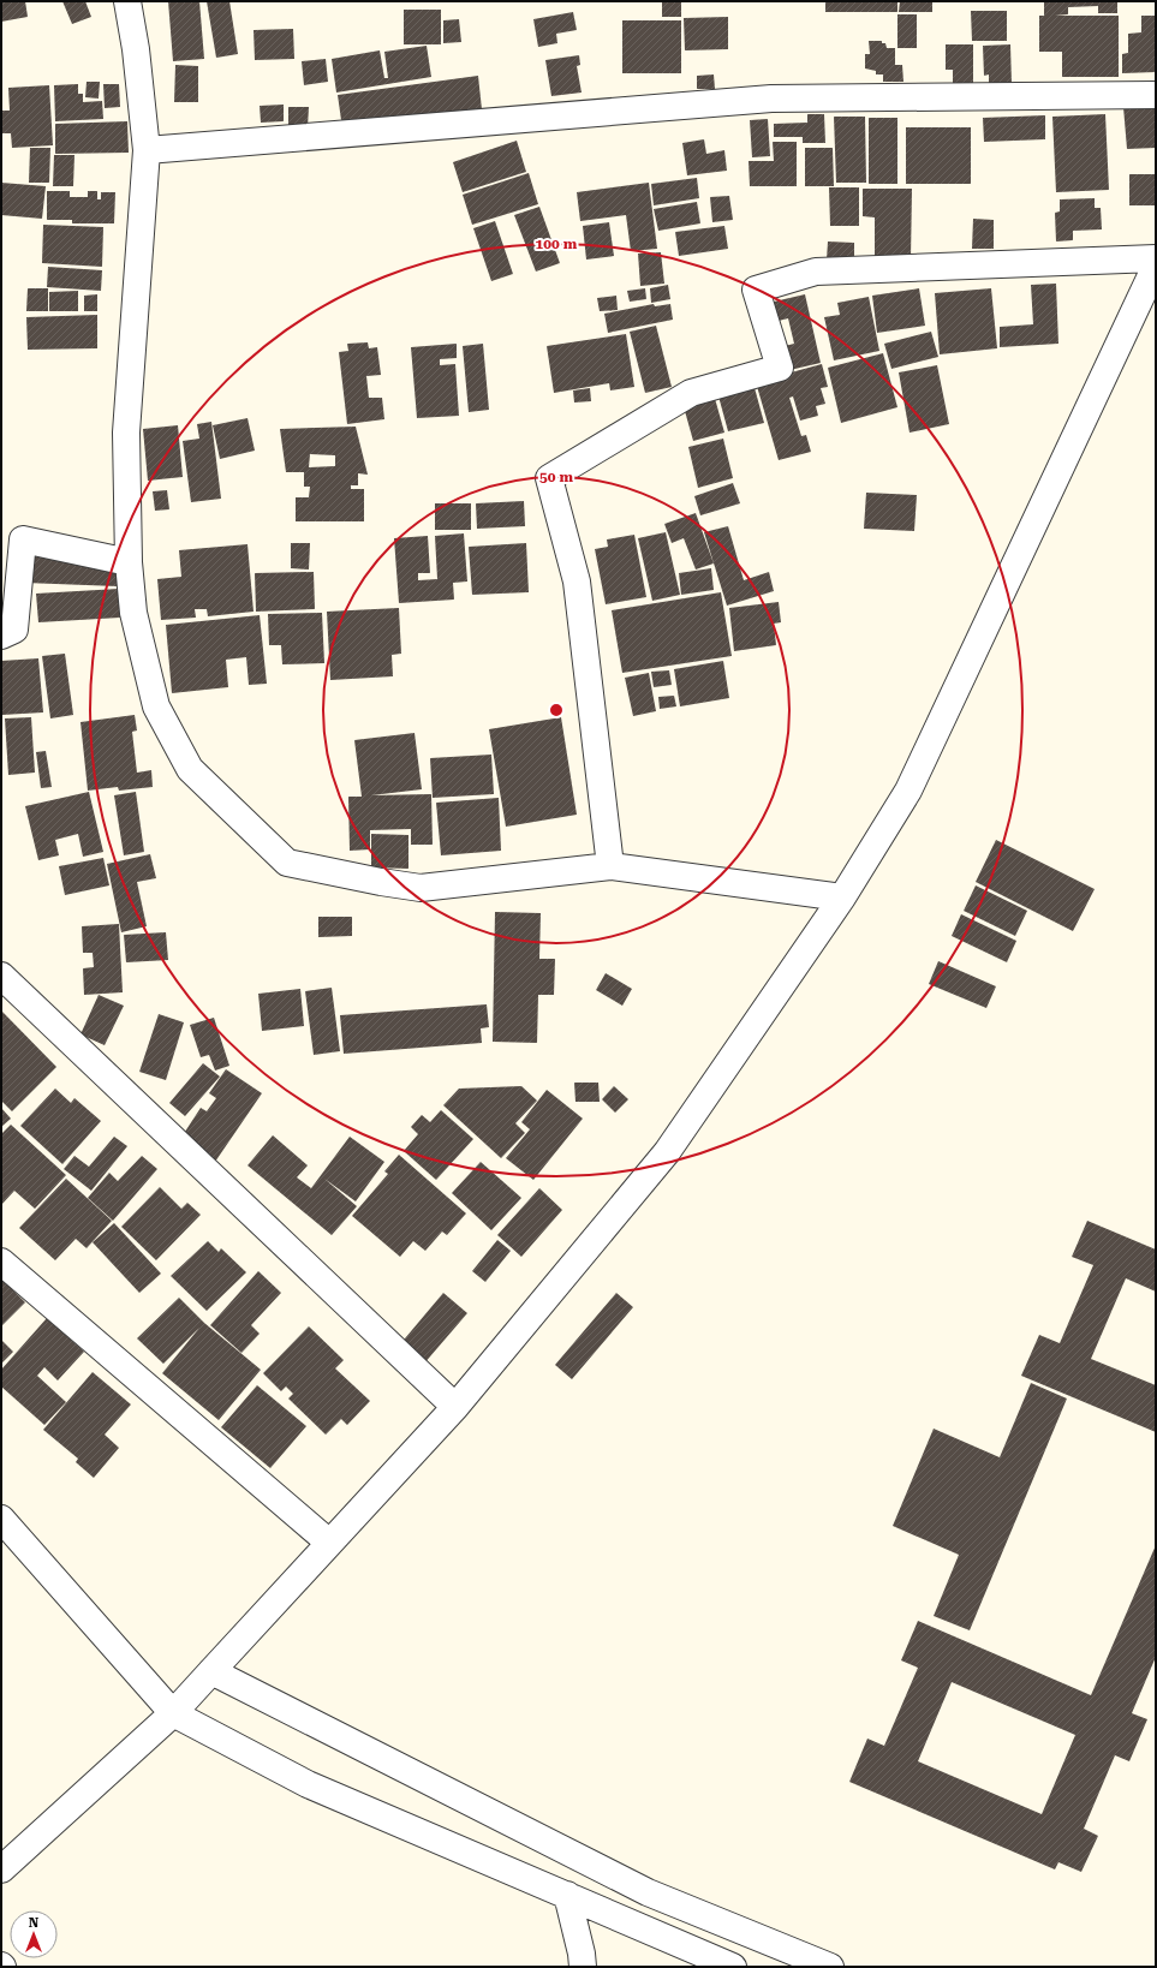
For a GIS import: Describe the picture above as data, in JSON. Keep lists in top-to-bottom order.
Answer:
{
  "north": "top",
  "rings": ["100 m", "50 m"]
}
